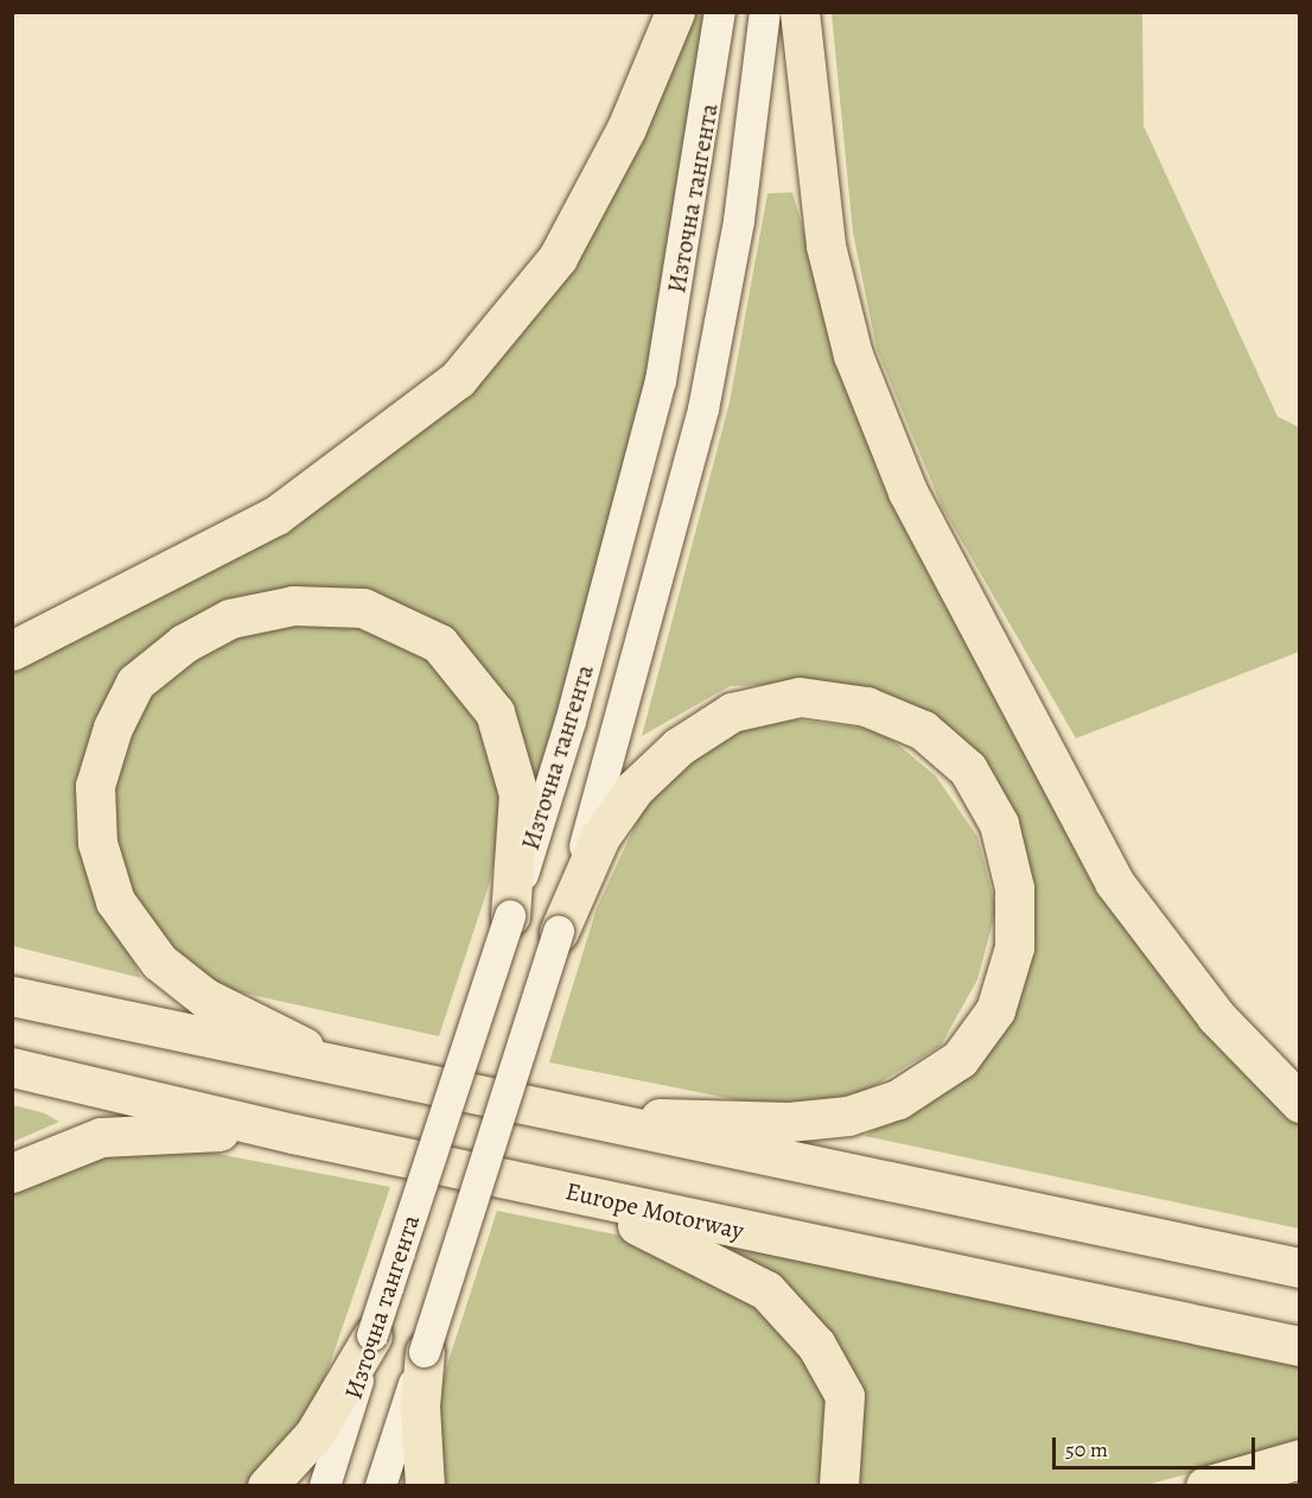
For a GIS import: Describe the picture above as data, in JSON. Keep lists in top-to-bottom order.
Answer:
{
  "streets": {
    "highway": ["Europe Motorway"],
    "street": ["Източна тангента"]
  },
  "scale_bar": "50 m"
}
